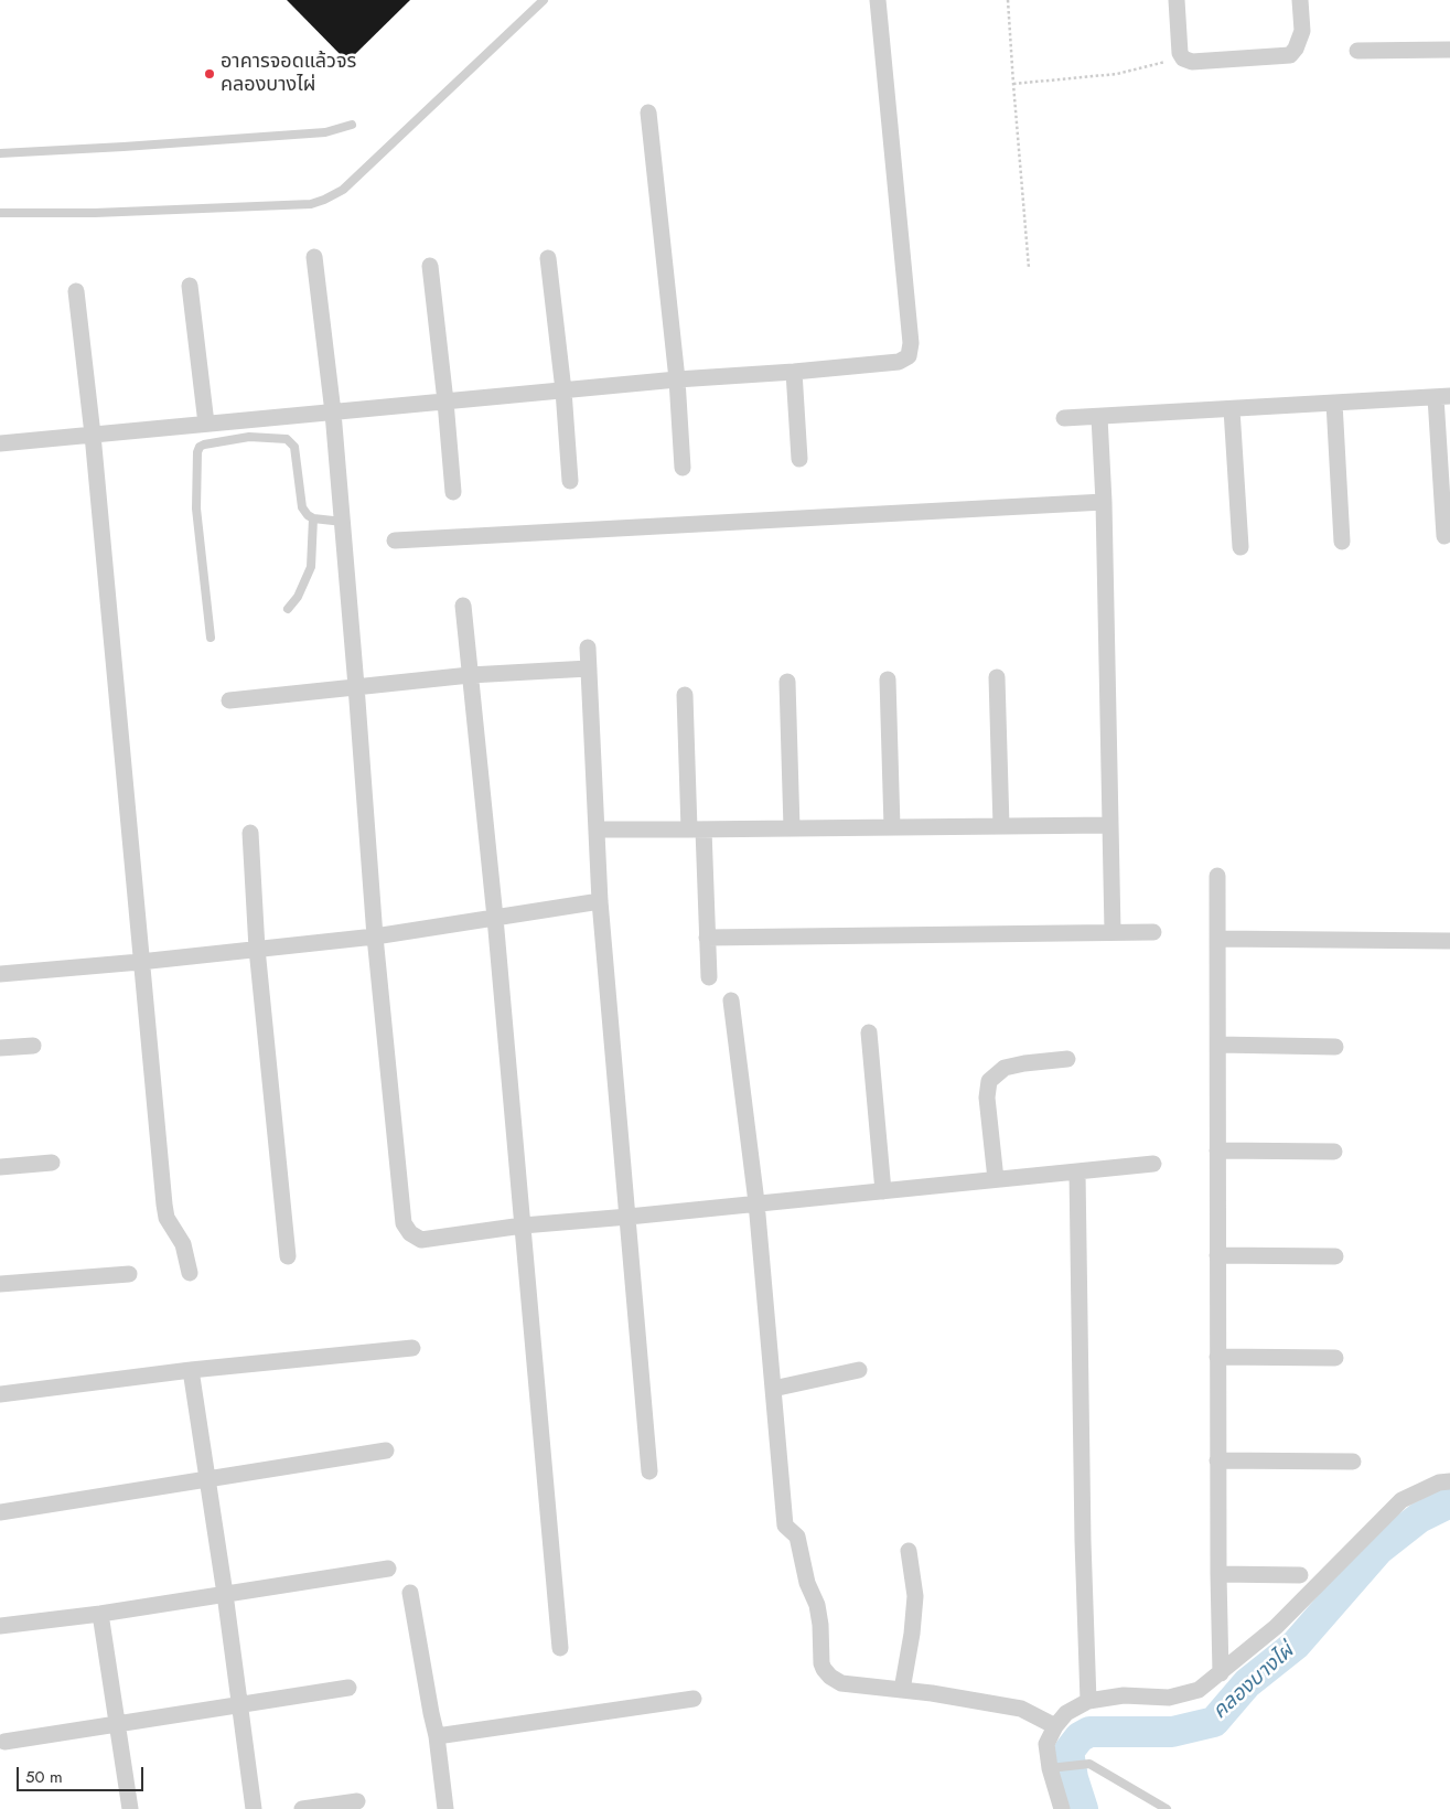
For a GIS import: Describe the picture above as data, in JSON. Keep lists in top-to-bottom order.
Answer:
{
  "water": ["คลองบางไผ่"],
  "places": ["อาคารจอดแล้วจร คลองบางไผ่"],
  "scale_bar": "50 m"
}
